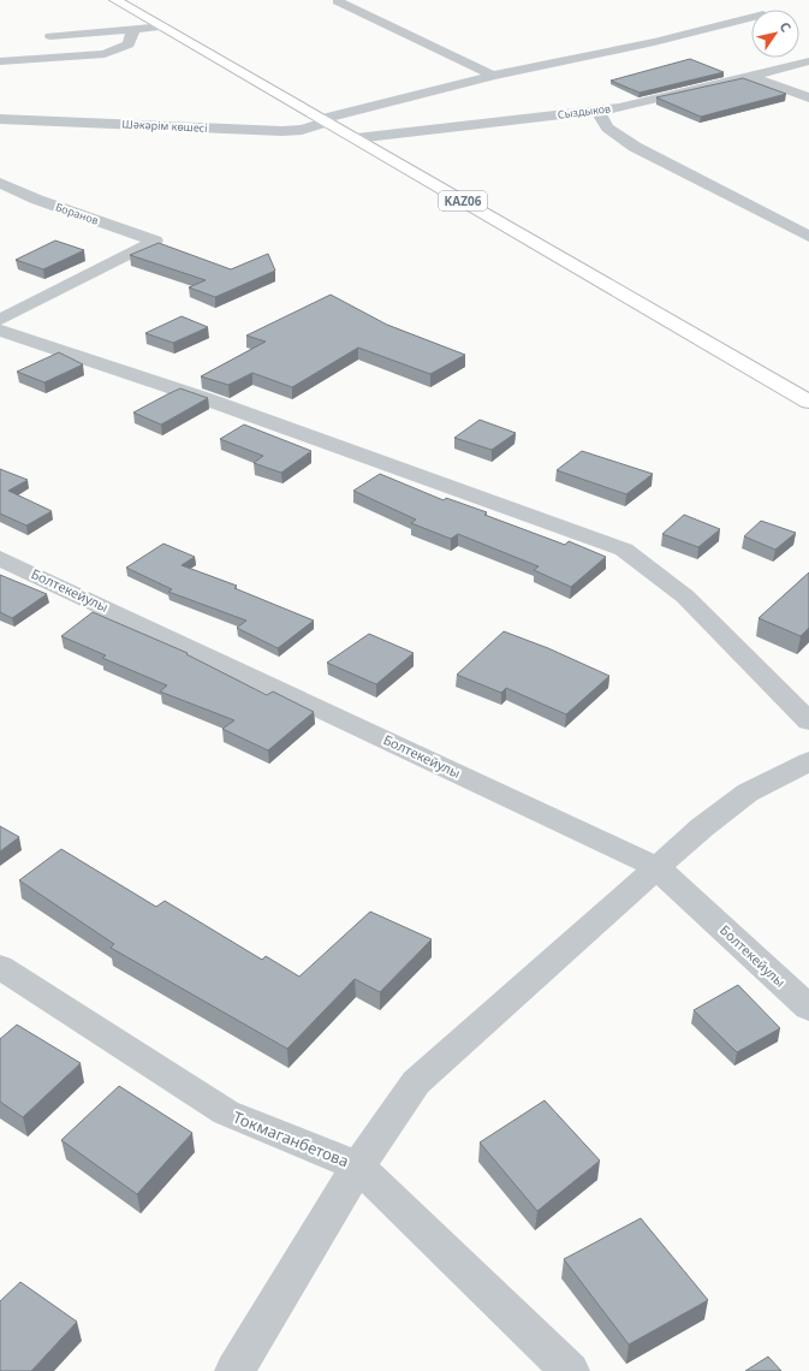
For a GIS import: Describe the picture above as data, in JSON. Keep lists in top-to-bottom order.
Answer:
{
  "streets": {
    "main road": ["KАZ06"],
    "street": [
      "Сыздыков",
      "Шәкәрім көшесі",
      "Боранов",
      "Болтекейулы",
      "Токмаганбетова"
    ]
  },
  "crossings": [
    ["Сыздыков", "KАZ06"],
    ["Шәкәрім көшесі", "KАZ06"]
  ],
  "north": "top right"
}
